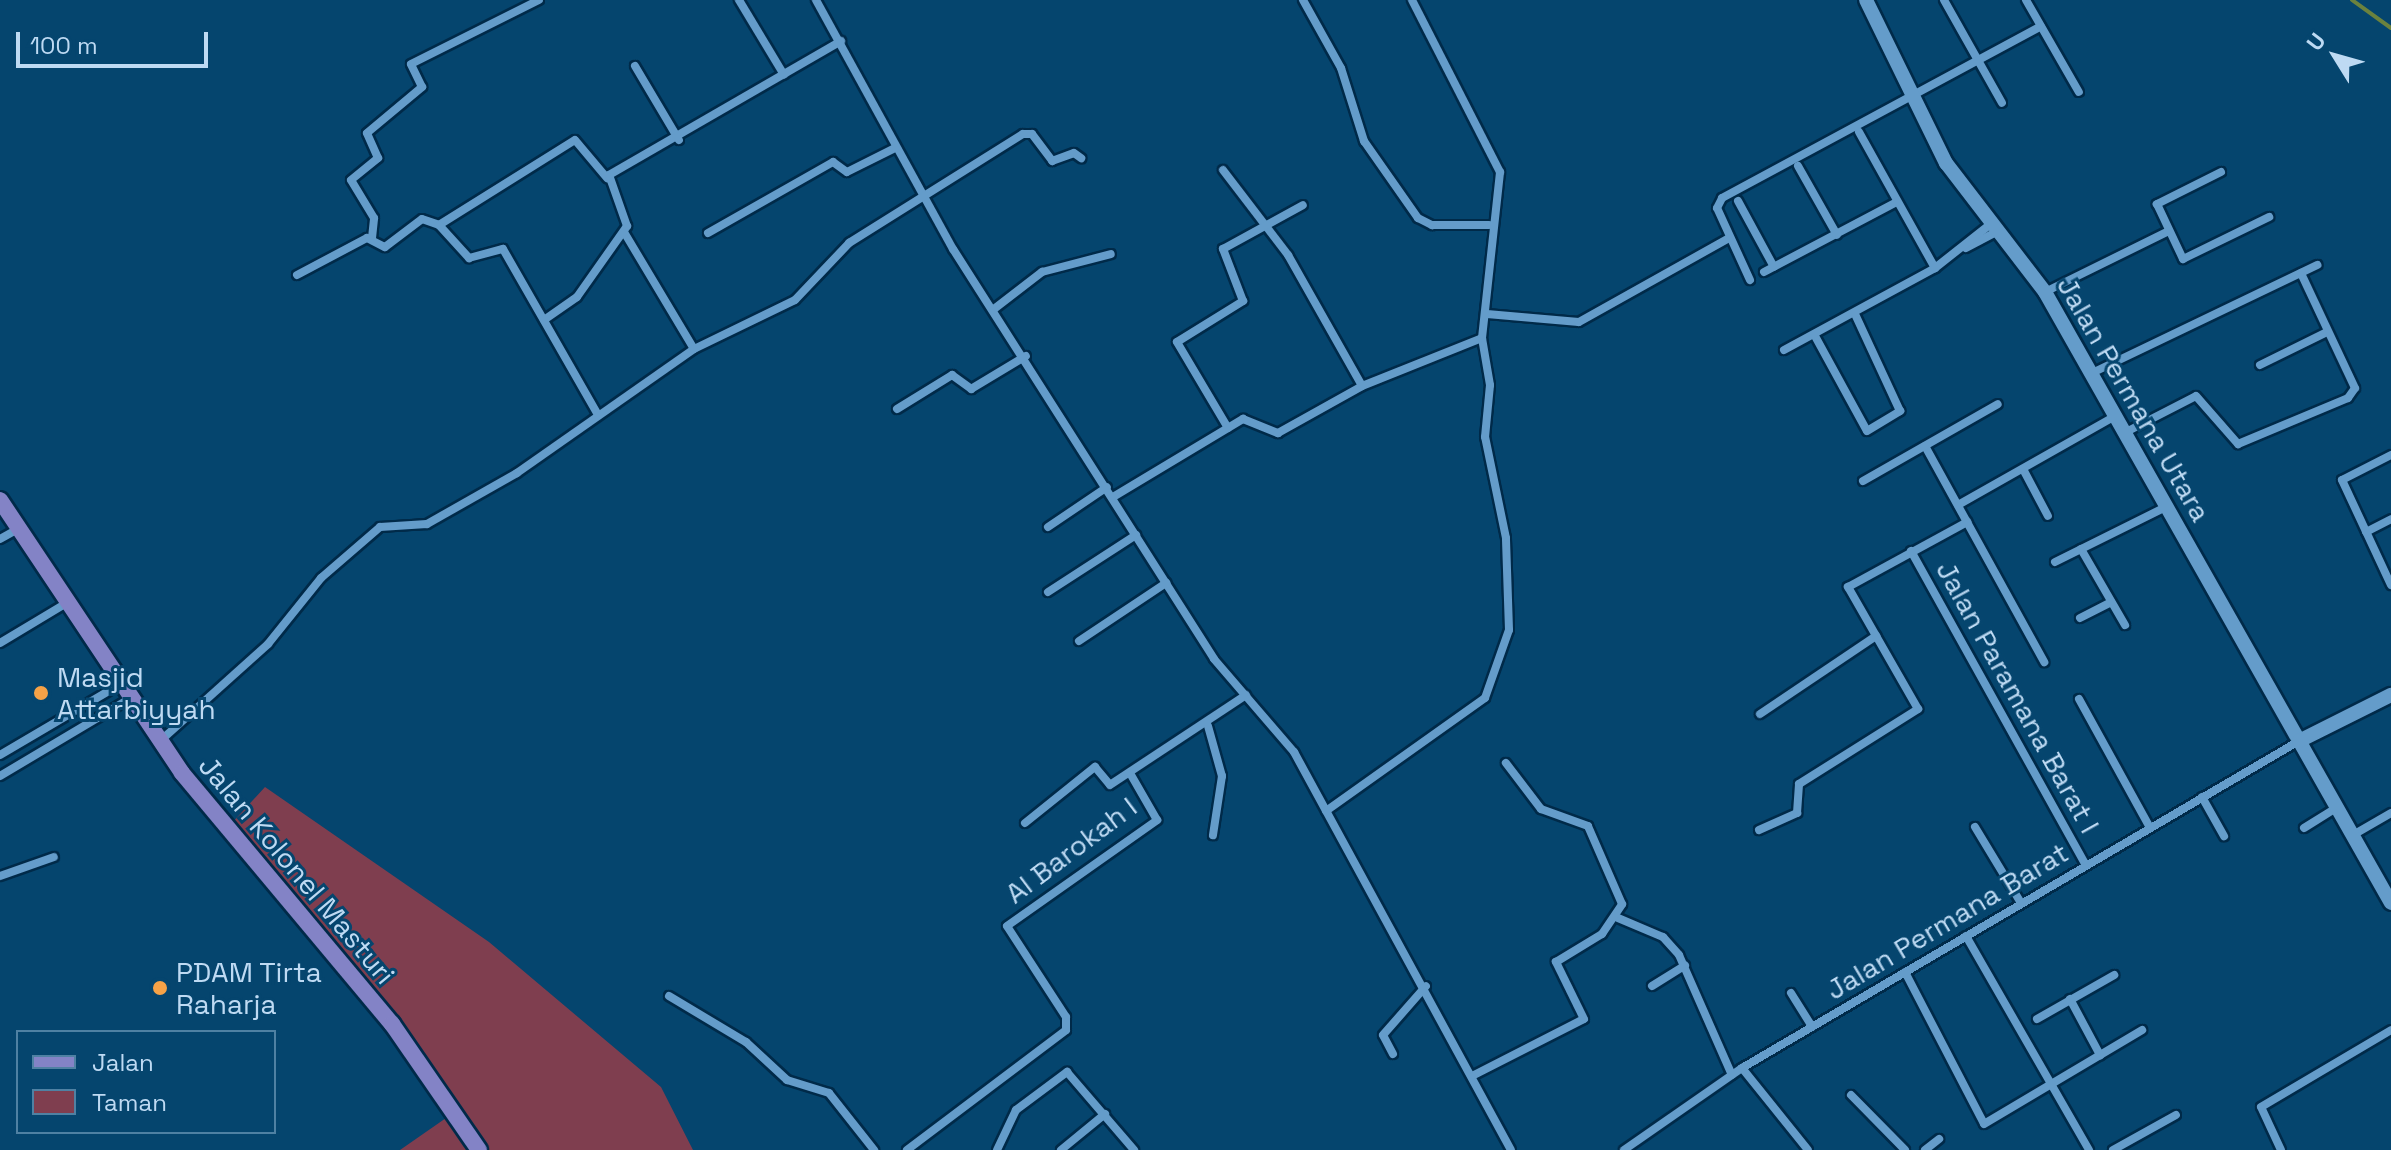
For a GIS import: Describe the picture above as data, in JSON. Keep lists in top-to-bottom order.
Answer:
{
  "streets": {
    "main road": ["Jalan Kolonel Masturi"],
    "street": [
      "Jalan Permana Utara",
      "Jalan Paramana Barat I",
      "Al Barokah I",
      "Jalan Permana Barat"
    ]
  },
  "crossings": [
    ["Jalan Permana Utara", "Jalan Permana Barat"],
    ["Jalan Paramana Barat I", "Jalan Permana Barat"]
  ],
  "places": ["Masjid Attarbiyyah", "PDAM Tirta Raharja"],
  "legend": ["Jalan", "Taman"],
  "scale_bar": "100 m",
  "north": "top left"
}
